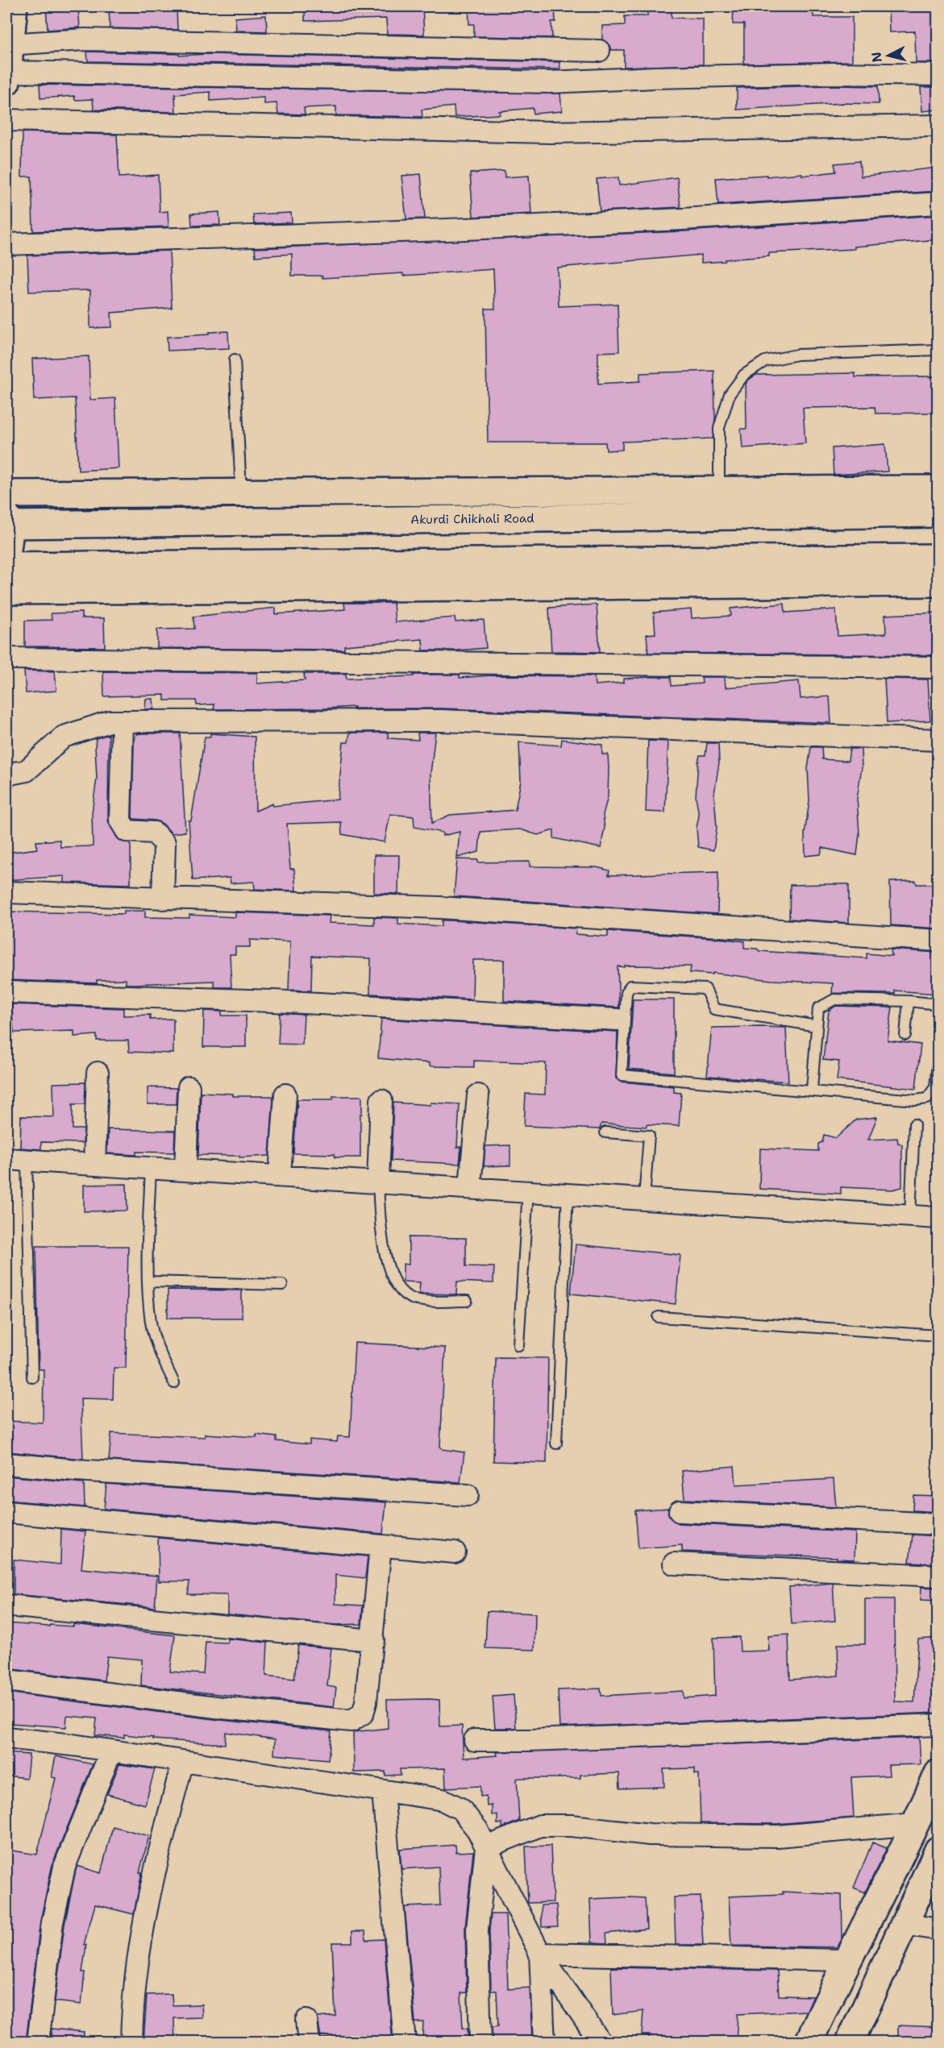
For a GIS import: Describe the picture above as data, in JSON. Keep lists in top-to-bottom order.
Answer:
{
  "streets": {
    "main road": ["Akurdi Chikhali Road"]
  },
  "north": "left"
}
